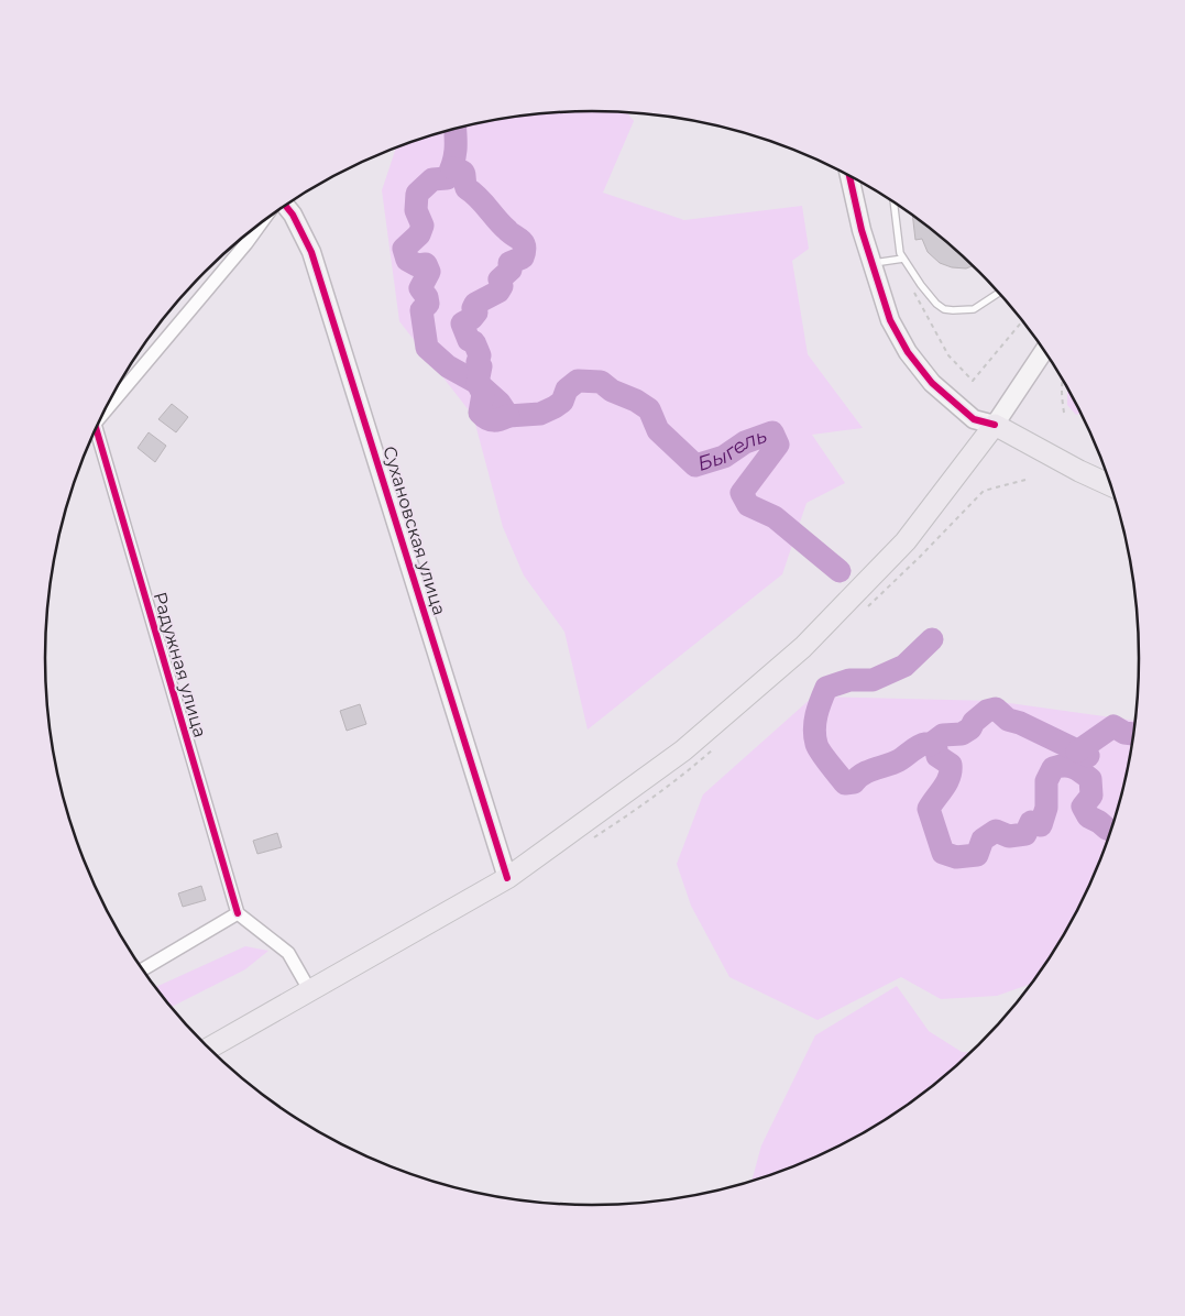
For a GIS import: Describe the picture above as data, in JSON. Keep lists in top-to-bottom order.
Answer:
{
  "streets": {
    "street": ["Сухановская улица", "Радужная улица"]
  },
  "water": ["Быгель"]
}
